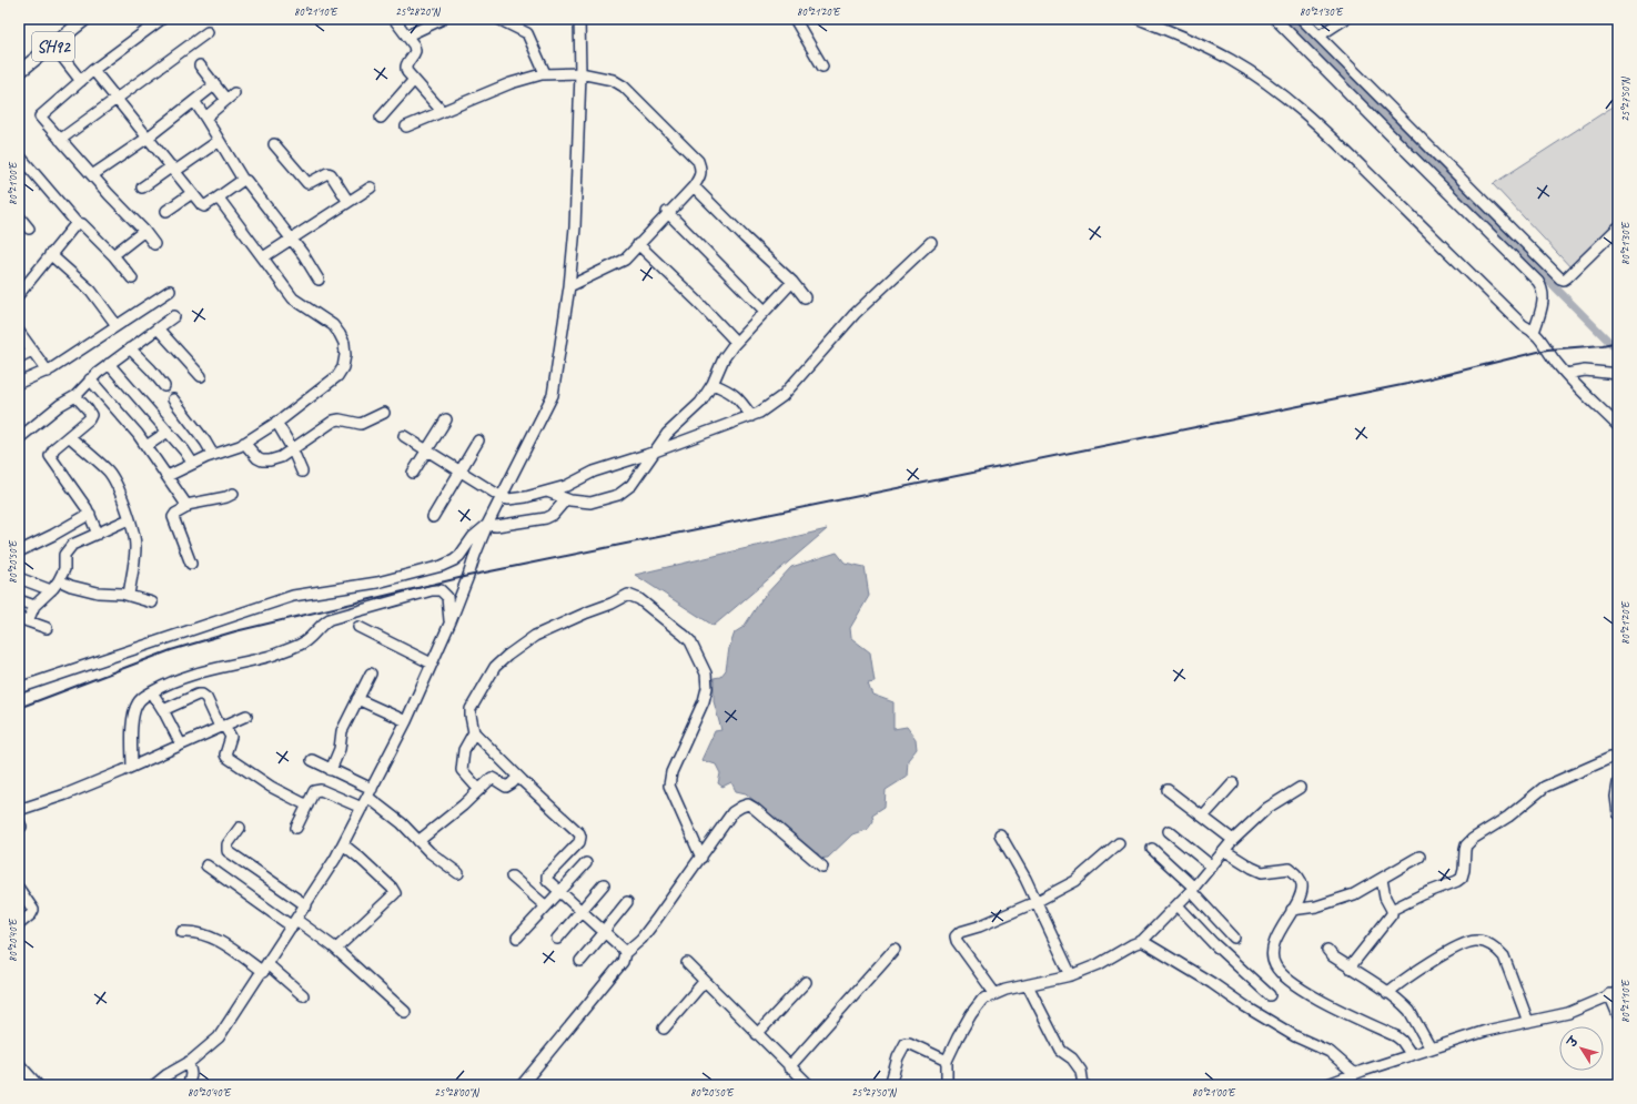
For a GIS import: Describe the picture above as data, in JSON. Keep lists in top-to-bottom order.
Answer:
{
  "streets": {
    "main road": ["SH92"]
  },
  "north": "top left",
  "coordinates": [
    "80°21'10\"E",
    "25°28'20\"N",
    "80°21'20\"E",
    "80°21'30\"E",
    "25°27'50\"N",
    "80°21'00\"E",
    "80°20'50\"E",
    "80°20'40\"E",
    "25°28'00\"N"
  ]
}
